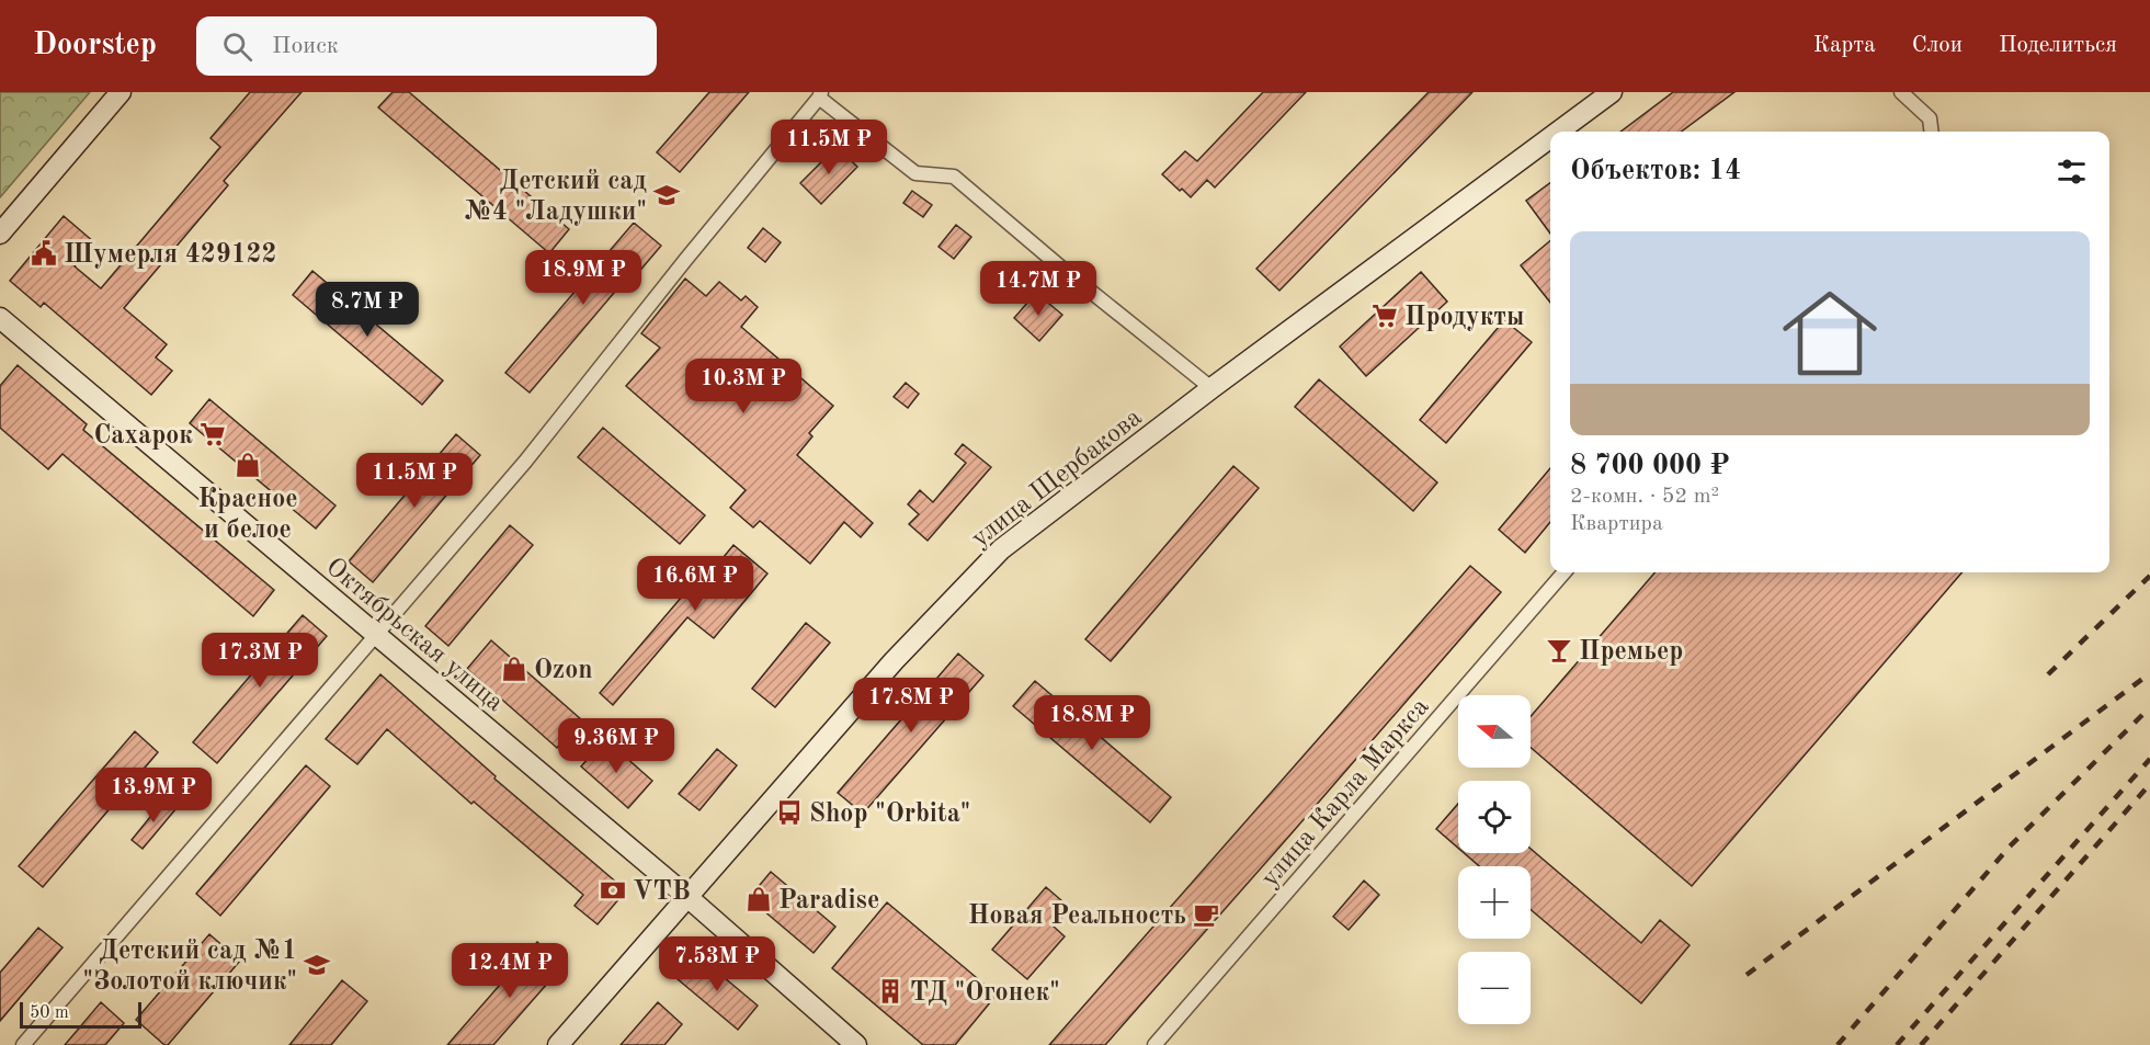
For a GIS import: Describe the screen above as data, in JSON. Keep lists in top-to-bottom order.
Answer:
{
  "streets": {
    "main road": ["улица Щербакова", "Октябрьская улица"],
    "street": ["улица Карла Маркса"]
  },
  "crossings": [
    ["улица Щербакова", "Октябрьская улица"]
  ],
  "places": {
    "school or university": ["Детский сад №4 \"Ладушки\"", "Детский сад №1 \"Золотой ключик\""],
    "public building": ["Шумерля 429122"],
    "supermarket": ["Продукты", "Сахарок"],
    "shop": ["Красное и белое", "Ozon", "Paradise"],
    "bar": ["Премьер"],
    "bus stop": ["Shop \"Orbita\""],
    "bank": ["VTB"],
    "cafe": ["Новая Реальность"],
    "building": ["ТД \"Огонек\""]
  },
  "scale_bar": "50 m",
  "north": "left",
  "page": {
    "header": "Doorstep",
    "search": "Поиск",
    "nav": ["Карта", "Слои", "Поделиться"],
    "price": [
      "11.5M ₽",
      "18.9M ₽",
      "14.7M ₽",
      "8.7M ₽",
      "10.3M ₽",
      "11.5M ₽",
      "16.6M ₽",
      "17.3M ₽",
      "17.8M ₽",
      "18.8M ₽",
      "9.36M ₽",
      "13.9M ₽",
      "7.53M ₽",
      "12.4M ₽"
    ],
    "heading": "Объектов: 14",
    "list": [
      {
        "name": "8 700 000 ₽",
        "note": "2-комн. · 52 m² · Квартира"
      }
    ],
    "map_buttons": ["+", "−"],
    "scale": "50 m"
  }
}
